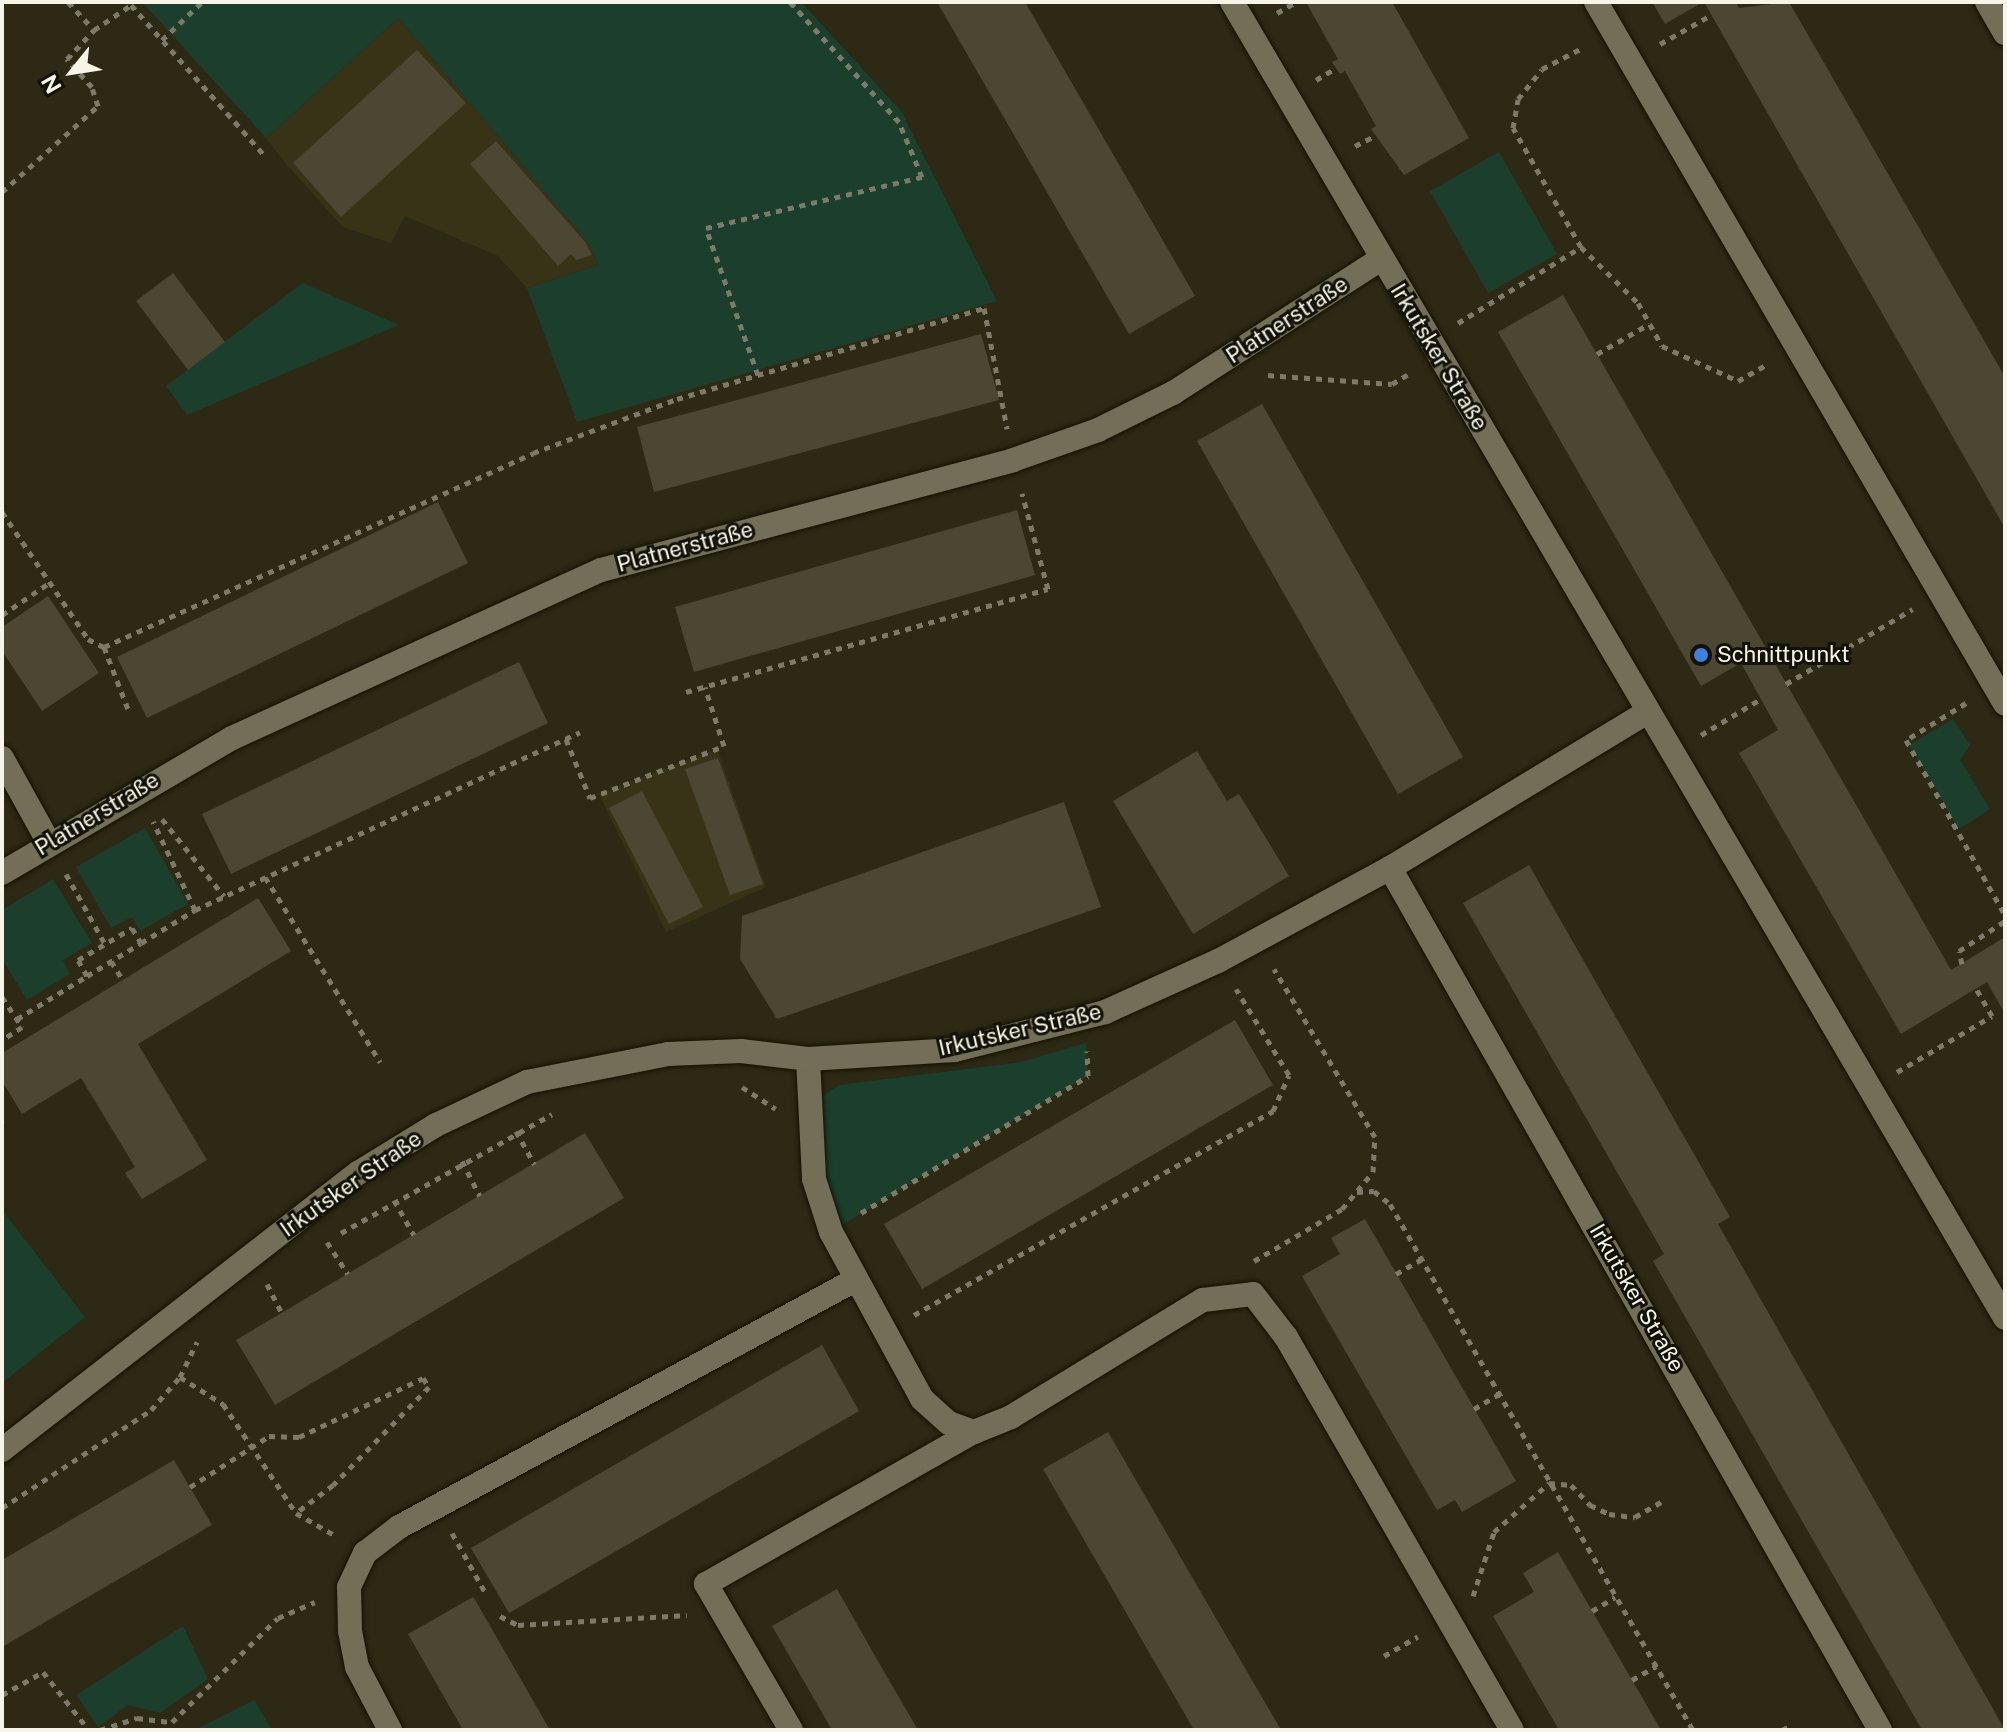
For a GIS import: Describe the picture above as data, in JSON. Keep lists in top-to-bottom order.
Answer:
{
  "streets": {
    "street": ["Platnerstraße", "Irkutsker Straße"]
  },
  "crossings": [
    ["Platnerstraße", "Irkutsker Straße"]
  ],
  "places": ["Schnittpunkt"],
  "north": "bottom left"
}
